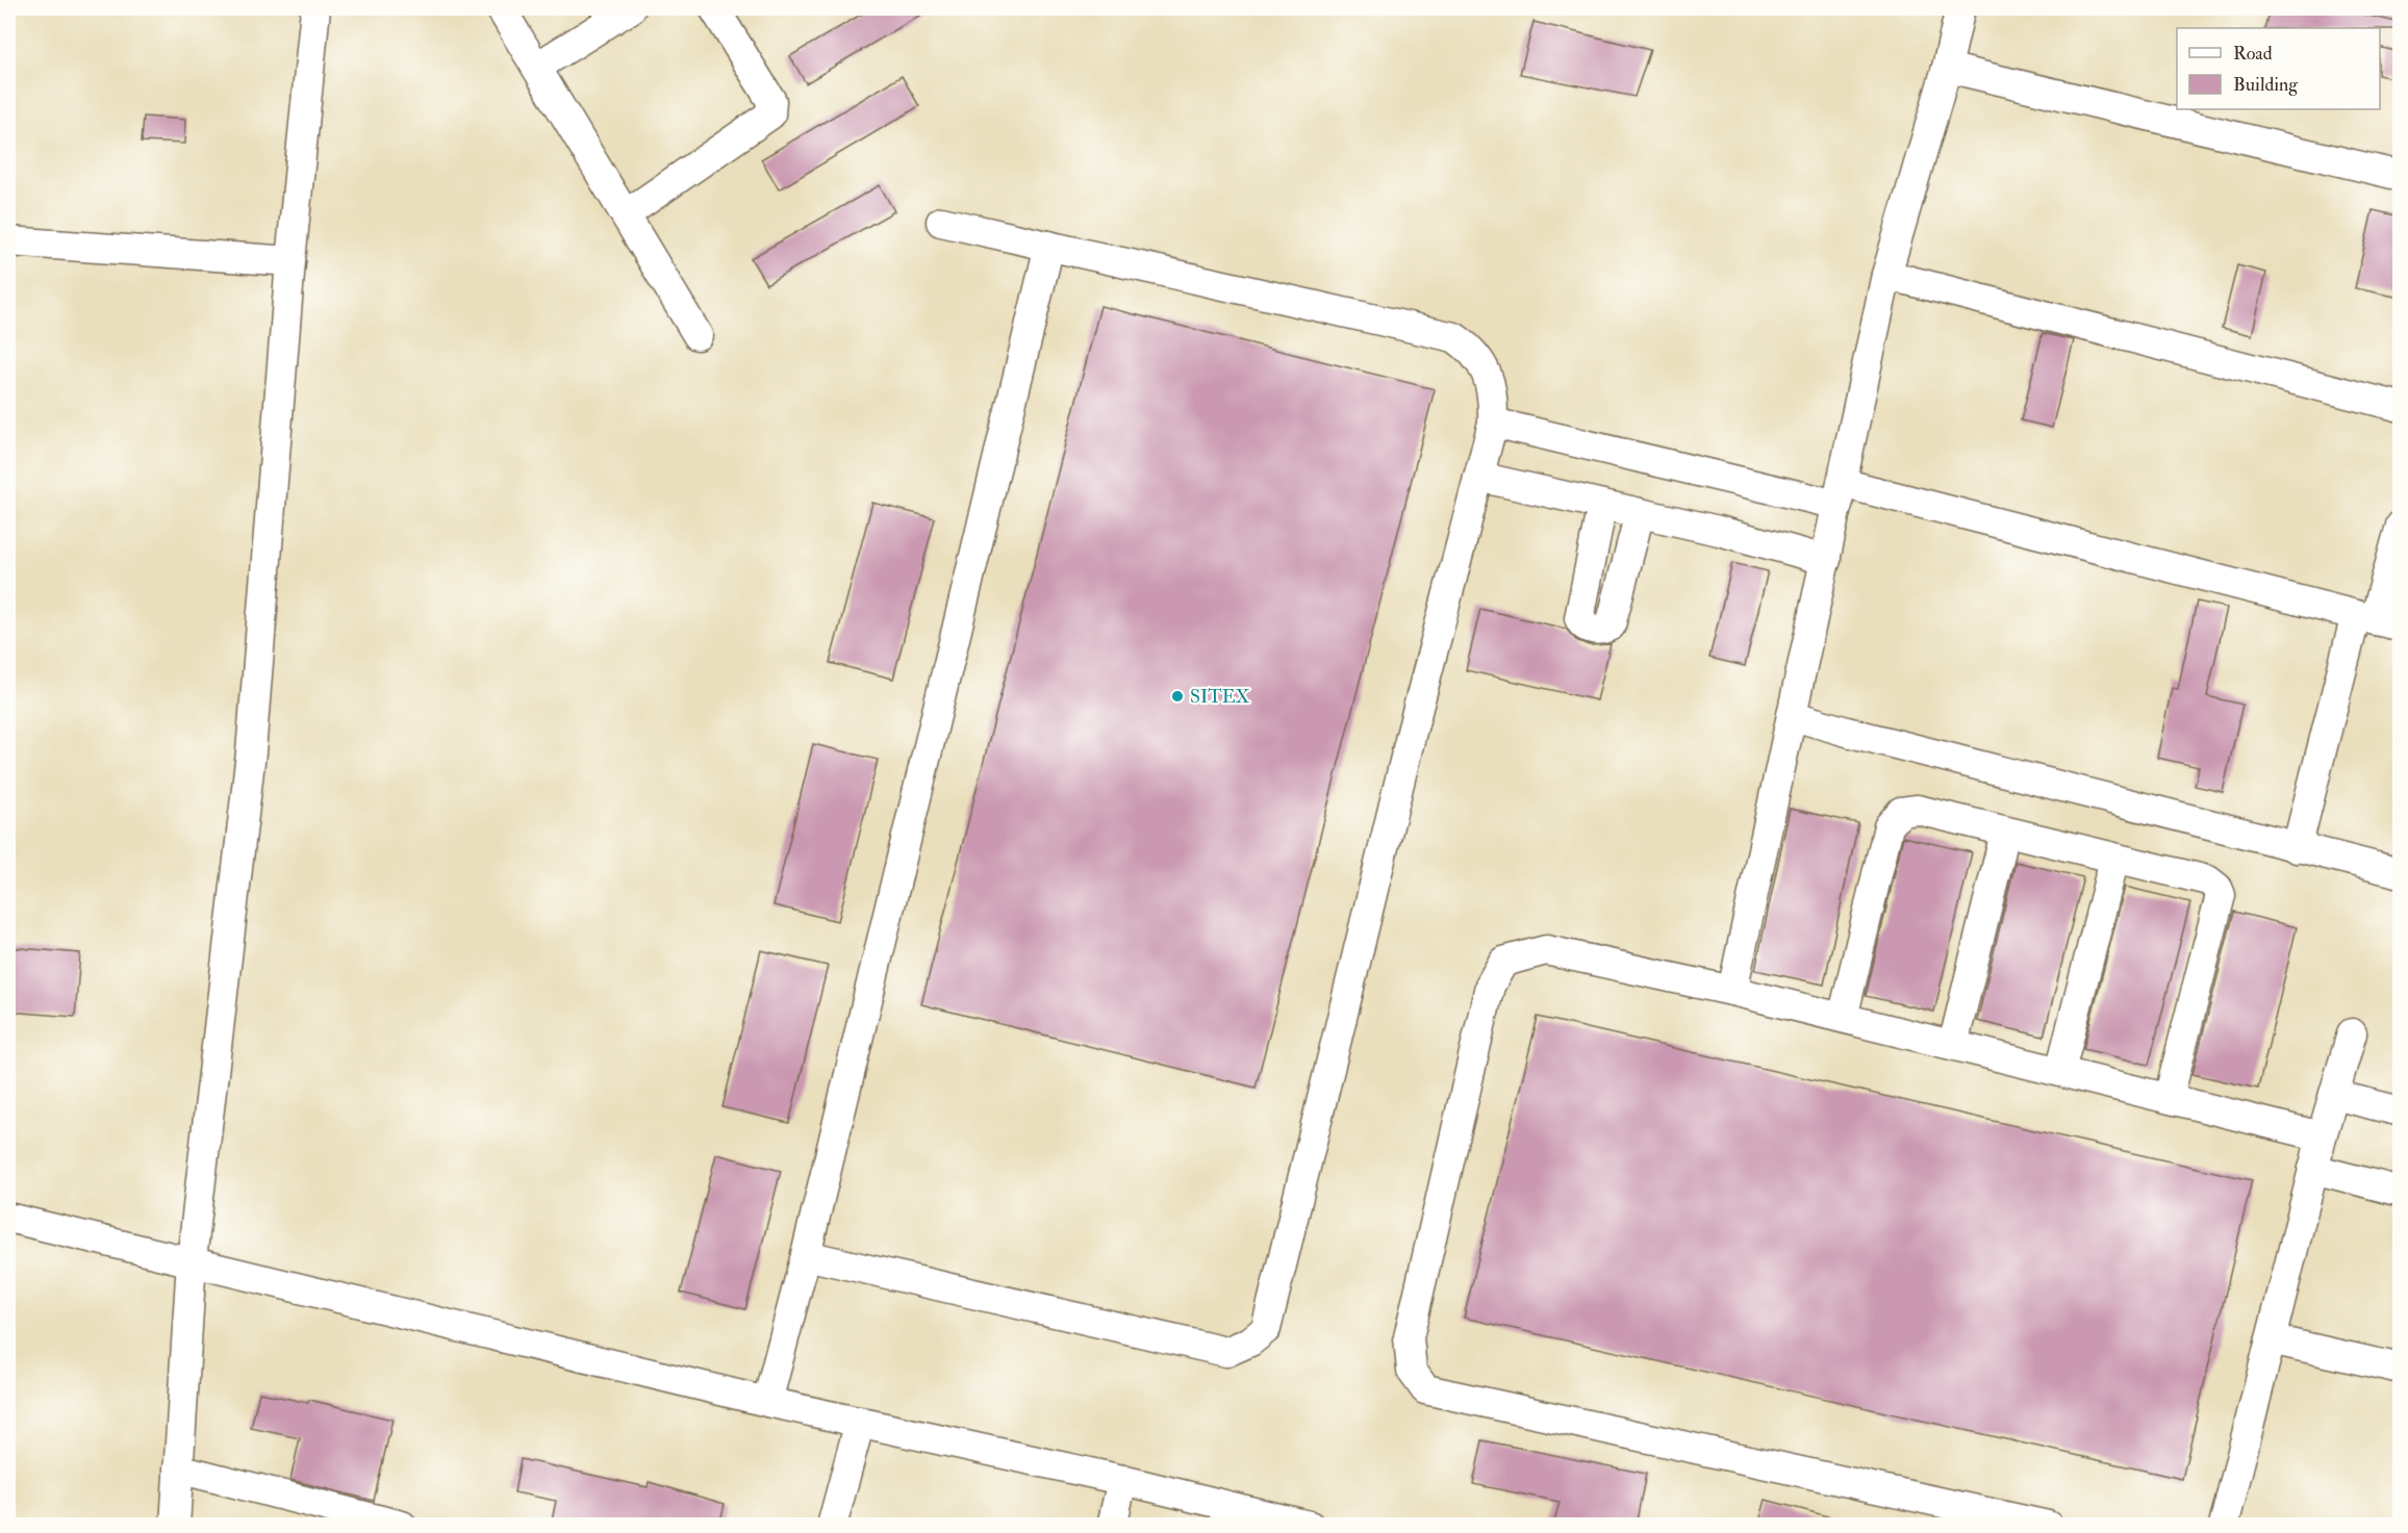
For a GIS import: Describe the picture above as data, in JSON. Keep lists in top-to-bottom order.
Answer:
{
  "places": ["SITEX"],
  "legend": ["Road", "Building"]
}
